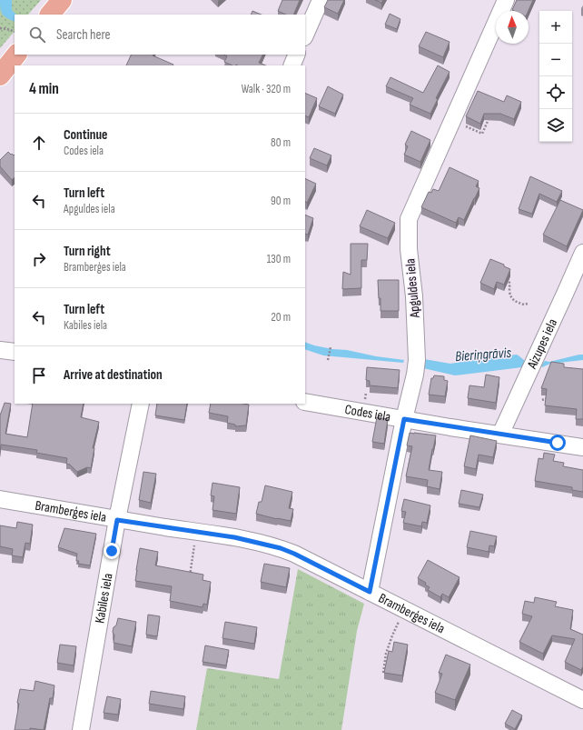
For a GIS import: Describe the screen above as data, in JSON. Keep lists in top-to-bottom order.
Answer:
{
  "streets": {
    "street": [
      "Apguldes iela",
      "Aizupes iela",
      "Codes iela",
      "Bramberģes iela",
      "Kabiles iela"
    ]
  },
  "crossings": [
    ["Apguldes iela", "Codes iela"],
    ["Apguldes iela", "Bramberģes iela"],
    ["Aizupes iela", "Codes iela"],
    ["Bramberģes iela", "Kabiles iela"]
  ],
  "water": ["Bieriņgrāvis"],
  "north": "top",
  "page": {
    "map_buttons": ["+", "−"],
    "search": "Search here",
    "heading": ["4 min", "Walk · 320 m"],
    "list": [
      ["Continue", "Codes iela", "80 m"],
      ["Turn left", "Apguldes iela", "90 m"],
      ["Turn right", "Bramberģes iela", "130 m"],
      ["Turn left", "Kabiles iela", "20 m"],
      "Arrive at destination"
    ]
  }
}
